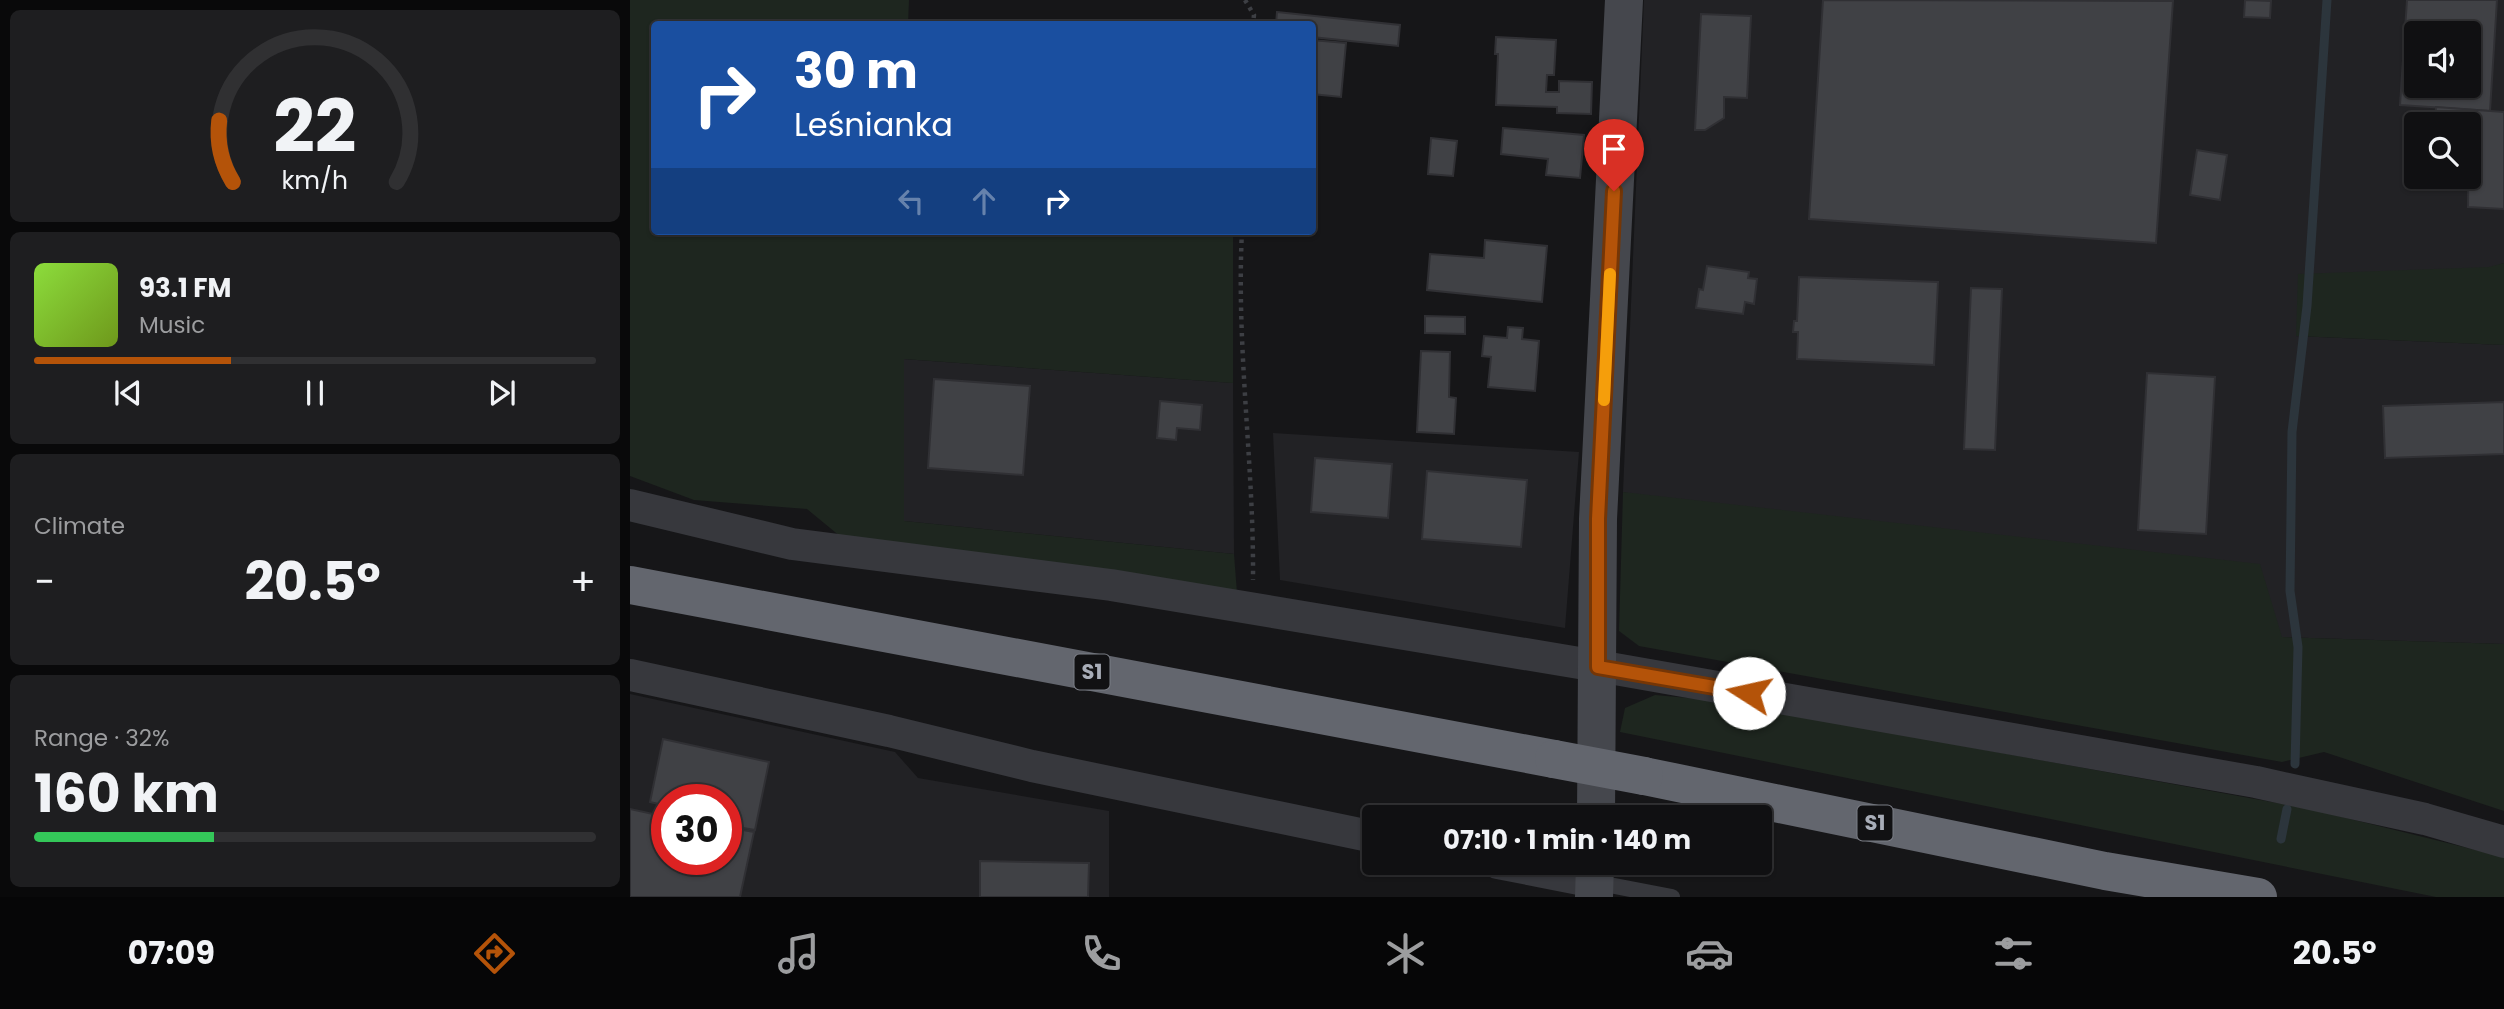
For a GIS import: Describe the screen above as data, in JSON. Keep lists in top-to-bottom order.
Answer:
{
  "streets": {
    "highway": ["S1"]
  },
  "page": {
    "turn": ["30 m", "Leśnianka"],
    "song": ["93.1 FM", "Music"],
    "tile": [
      "Climate",
      ["Range · 32%", "160 km"]
    ],
    "heat": ["−", "20.5°", "+"],
    "limit": "30",
    "trip": "07:10 · 1 min · 140 m",
    "tabs": ["07:09", "20.5°"],
    "gauge": ["22", "km/h"]
  }
}
